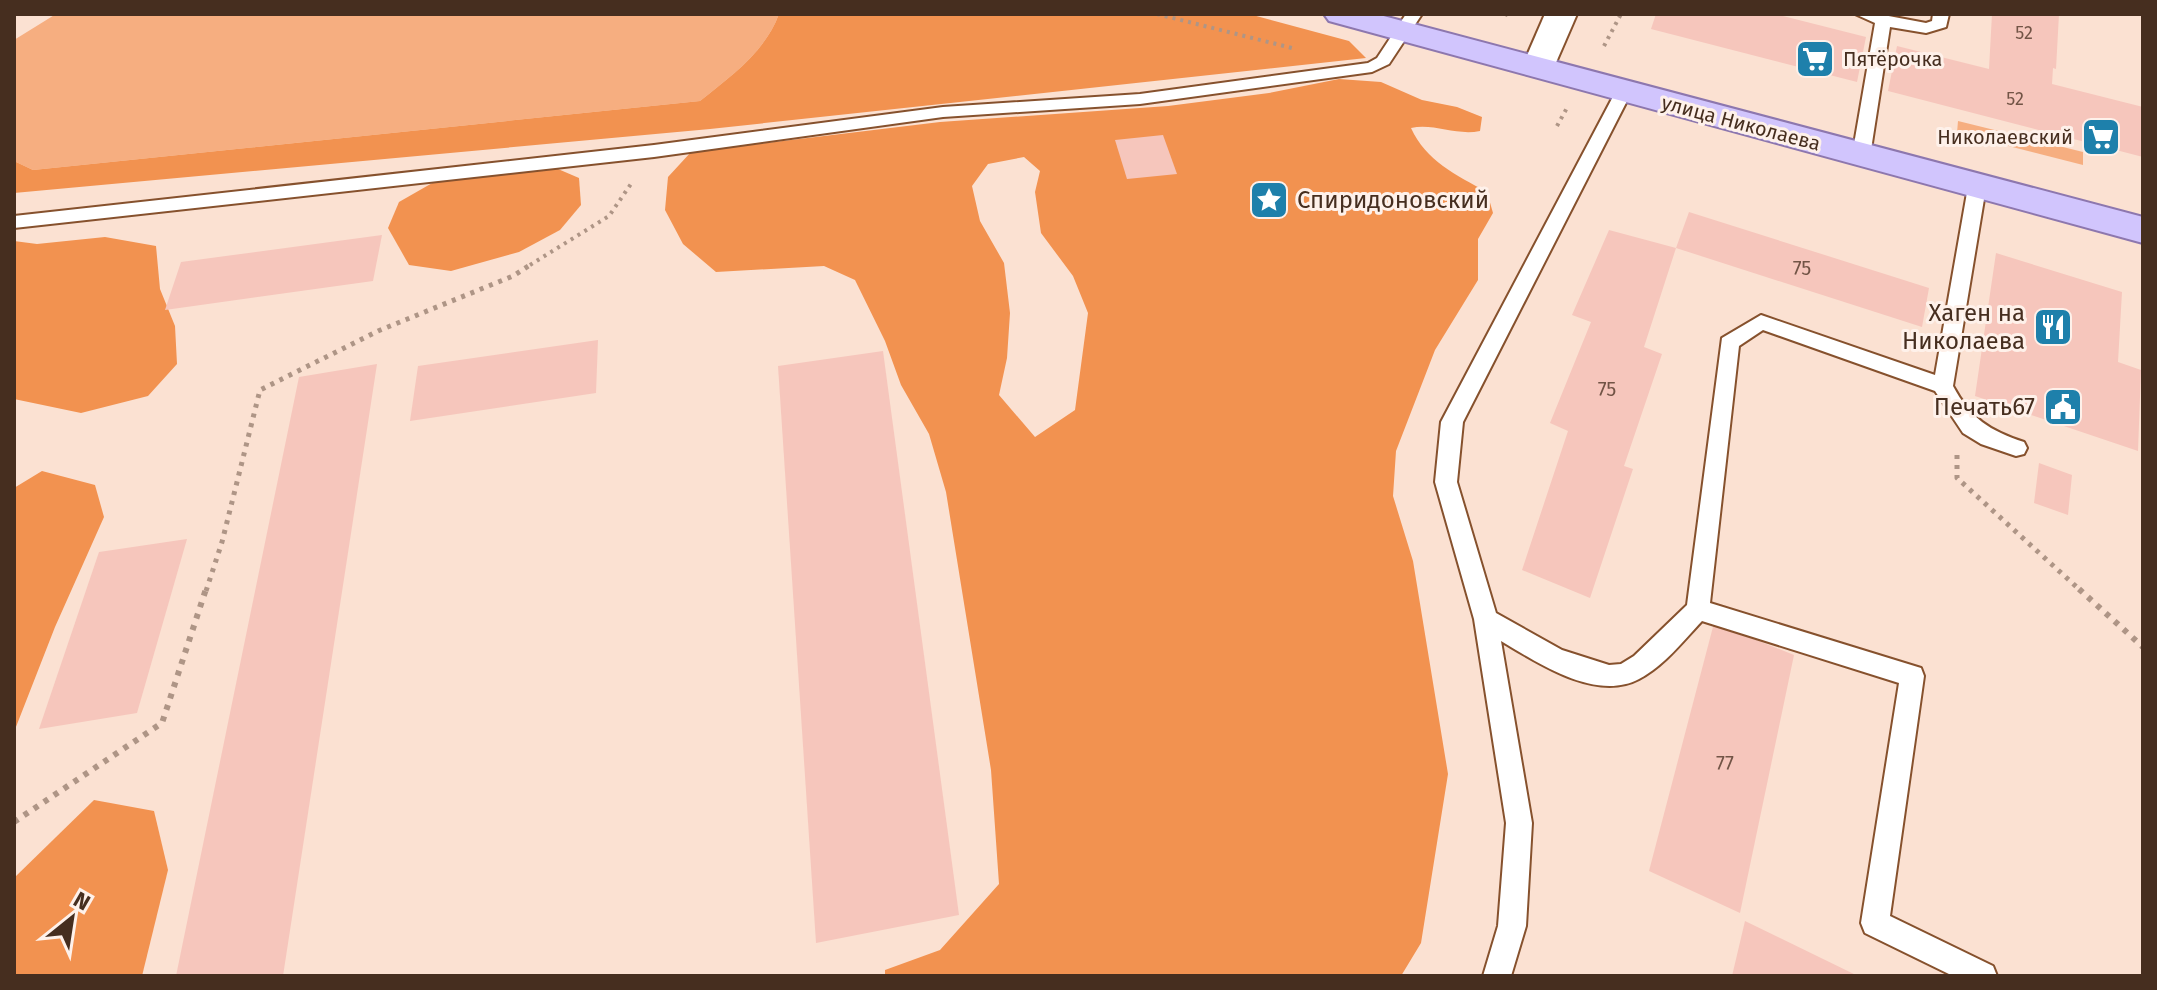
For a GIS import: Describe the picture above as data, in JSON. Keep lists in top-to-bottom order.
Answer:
{
  "streets": {
    "main road": ["улица Николаева"]
  },
  "places": {
    "supermarket": ["Пятёрочка", "Николаевский"],
    "place": ["Спиридоновский"],
    "restaurant": ["Хаген на Николаева"],
    "public building": ["Печать67"]
  },
  "house_numbers": [
    "52",
    "52",
    "75",
    "75",
    "77"
  ],
  "north": "top right"
}
